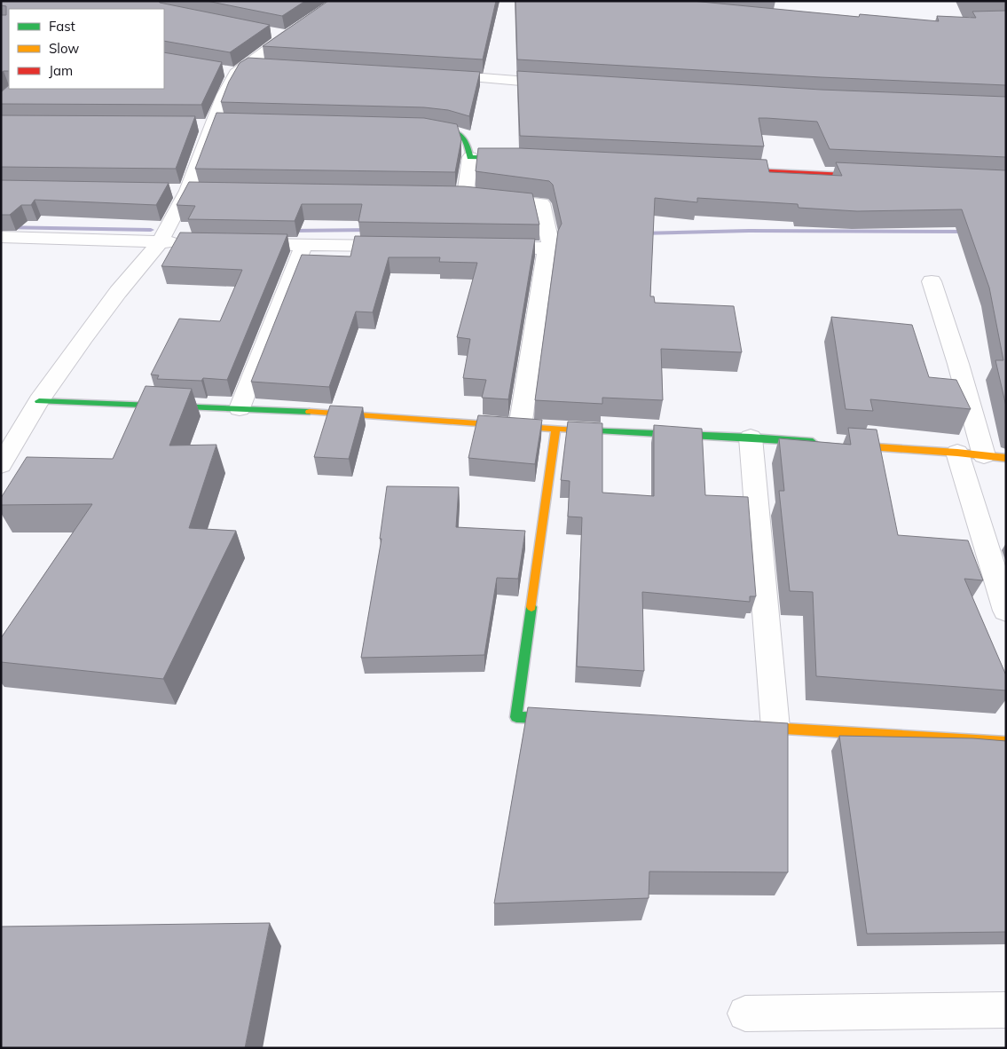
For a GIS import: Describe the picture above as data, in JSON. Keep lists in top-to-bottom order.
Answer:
{
  "legend": ["Fast", "Slow", "Jam"]
}
